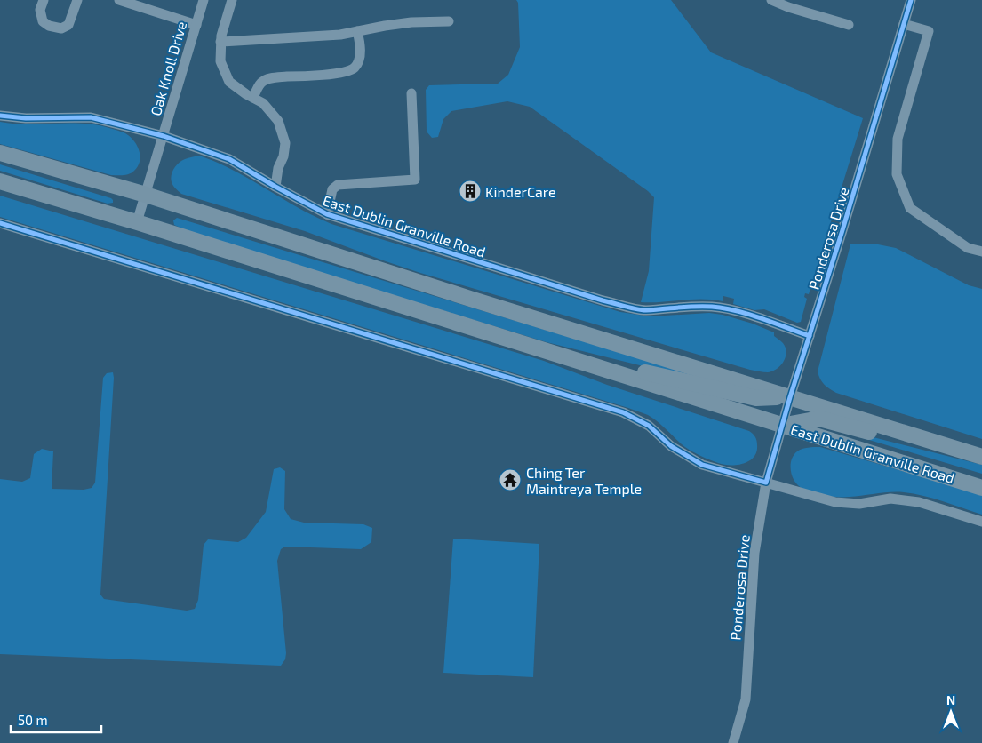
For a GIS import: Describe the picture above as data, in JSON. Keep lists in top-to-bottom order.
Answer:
{
  "streets": {
    "main road": ["East Dublin Granville Road"],
    "street": ["Oak Knoll Drive", "Ponderosa Drive"]
  },
  "crossings": [
    ["Oak Knoll Drive", "East Dublin Granville Road"],
    ["East Dublin Granville Road", "Ponderosa Drive"]
  ],
  "places": {
    "building": ["KinderCare"],
    "temple": ["Ching Ter Maintreya Temple"]
  },
  "scale_bar": "50 m",
  "north": "top"
}
